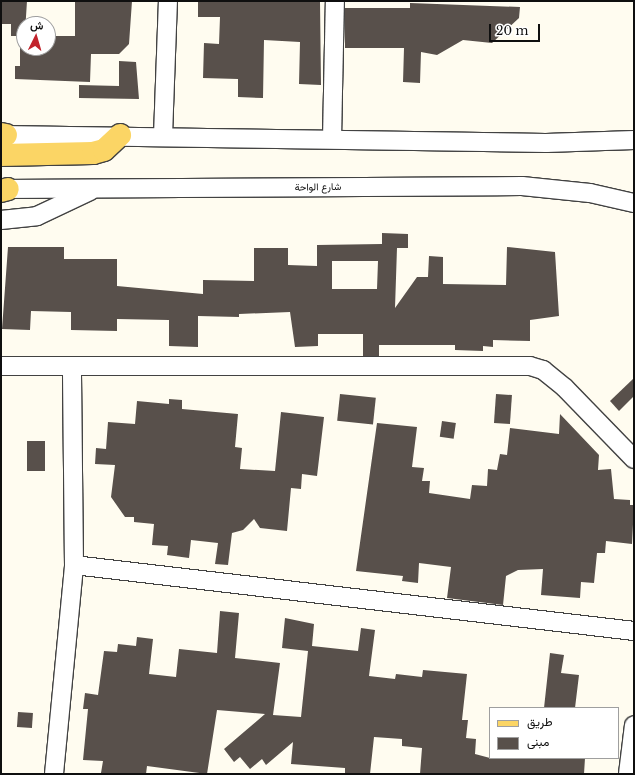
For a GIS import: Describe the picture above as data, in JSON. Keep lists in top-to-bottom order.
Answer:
{
  "streets": {
    "street": ["شارع الواحة"]
  },
  "legend": ["طريق", "مبنى"],
  "scale_bar": "20 m",
  "north": "top"
}
